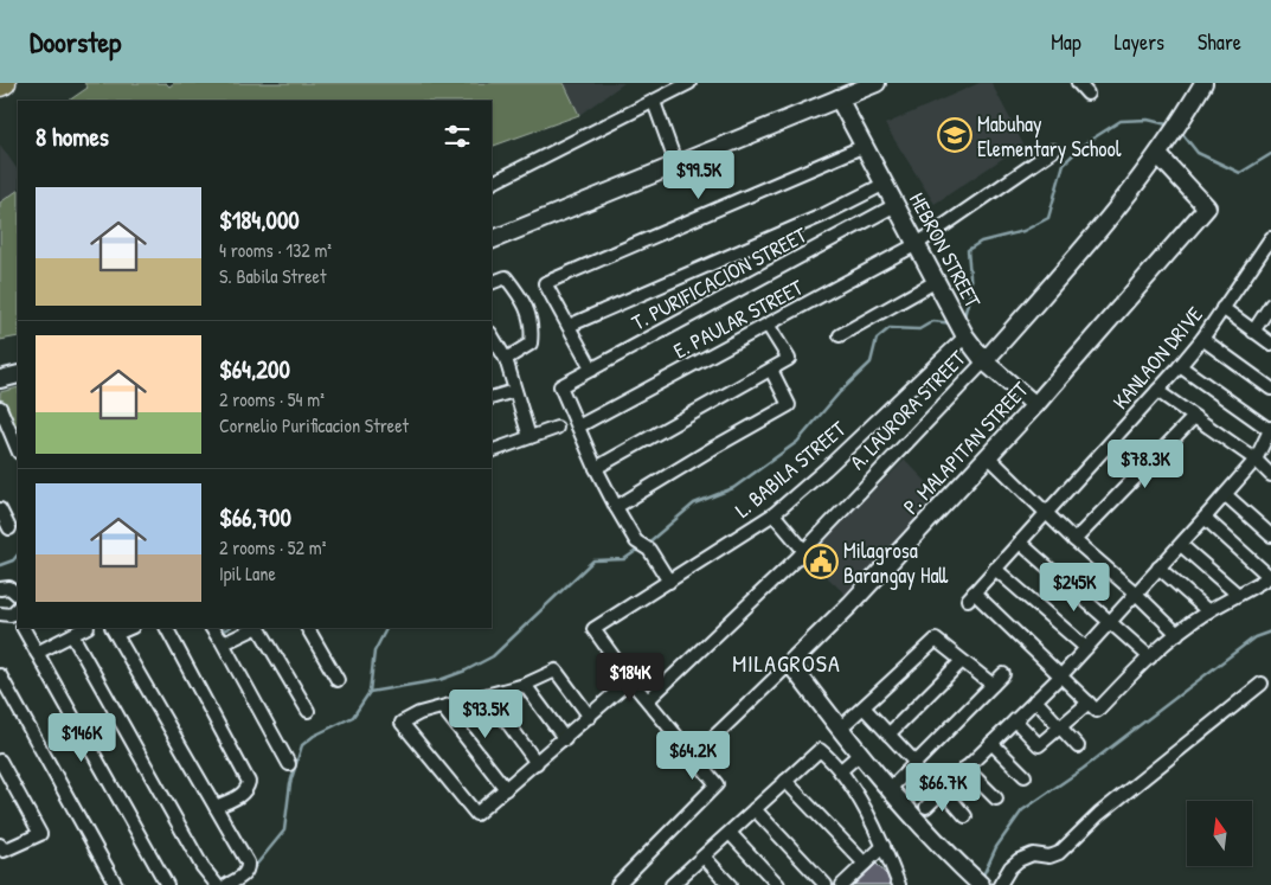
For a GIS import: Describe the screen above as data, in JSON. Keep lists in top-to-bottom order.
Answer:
{
  "streets": {
    "street": [
      "HEBRON STREET",
      "T. PURIFICACION STREET",
      "E. PAULAR STREET",
      "KANLAON DRIVE",
      "A. LAURORA STREET",
      "P. MALAPITAN STREET",
      "L. BABILA STREET"
    ]
  },
  "crossings": [
    ["HEBRON STREET", "T. PURIFICACION STREET"],
    ["HEBRON STREET", "E. PAULAR STREET"],
    ["HEBRON STREET", "A. LAURORA STREET"],
    ["HEBRON STREET", "P. MALAPITAN STREET"],
    ["HEBRON STREET", "L. BABILA STREET"],
    ["T. PURIFICACION STREET", "E. PAULAR STREET"],
    ["A. LAURORA STREET", "P. MALAPITAN STREET"]
  ],
  "districts": ["MILAGROSA"],
  "places": {
    "school or university": ["Mabuhay Elementary School"],
    "public building": ["Milagrosa Barangay Hall"]
  },
  "north": "top",
  "page": {
    "header": "Doorstep",
    "nav": ["Map", "Layers", "Share"],
    "heading": "8 homes",
    "price": [
      "$99.5K",
      "$78.3K",
      "$245K",
      "$184K",
      "$93.5K",
      "$146K",
      "$64.2K",
      "$66.7K"
    ],
    "list": [
      {
        "name": "$184,000",
        "note": "4 rooms · 132 m² · S. Babila Street"
      },
      {
        "name": "$64,200",
        "note": "2 rooms · 54 m² · Cornelio Purificacion Street"
      },
      {
        "name": "$66,700",
        "note": "2 rooms · 52 m² · Ipil Lane"
      }
    ]
  }
}
